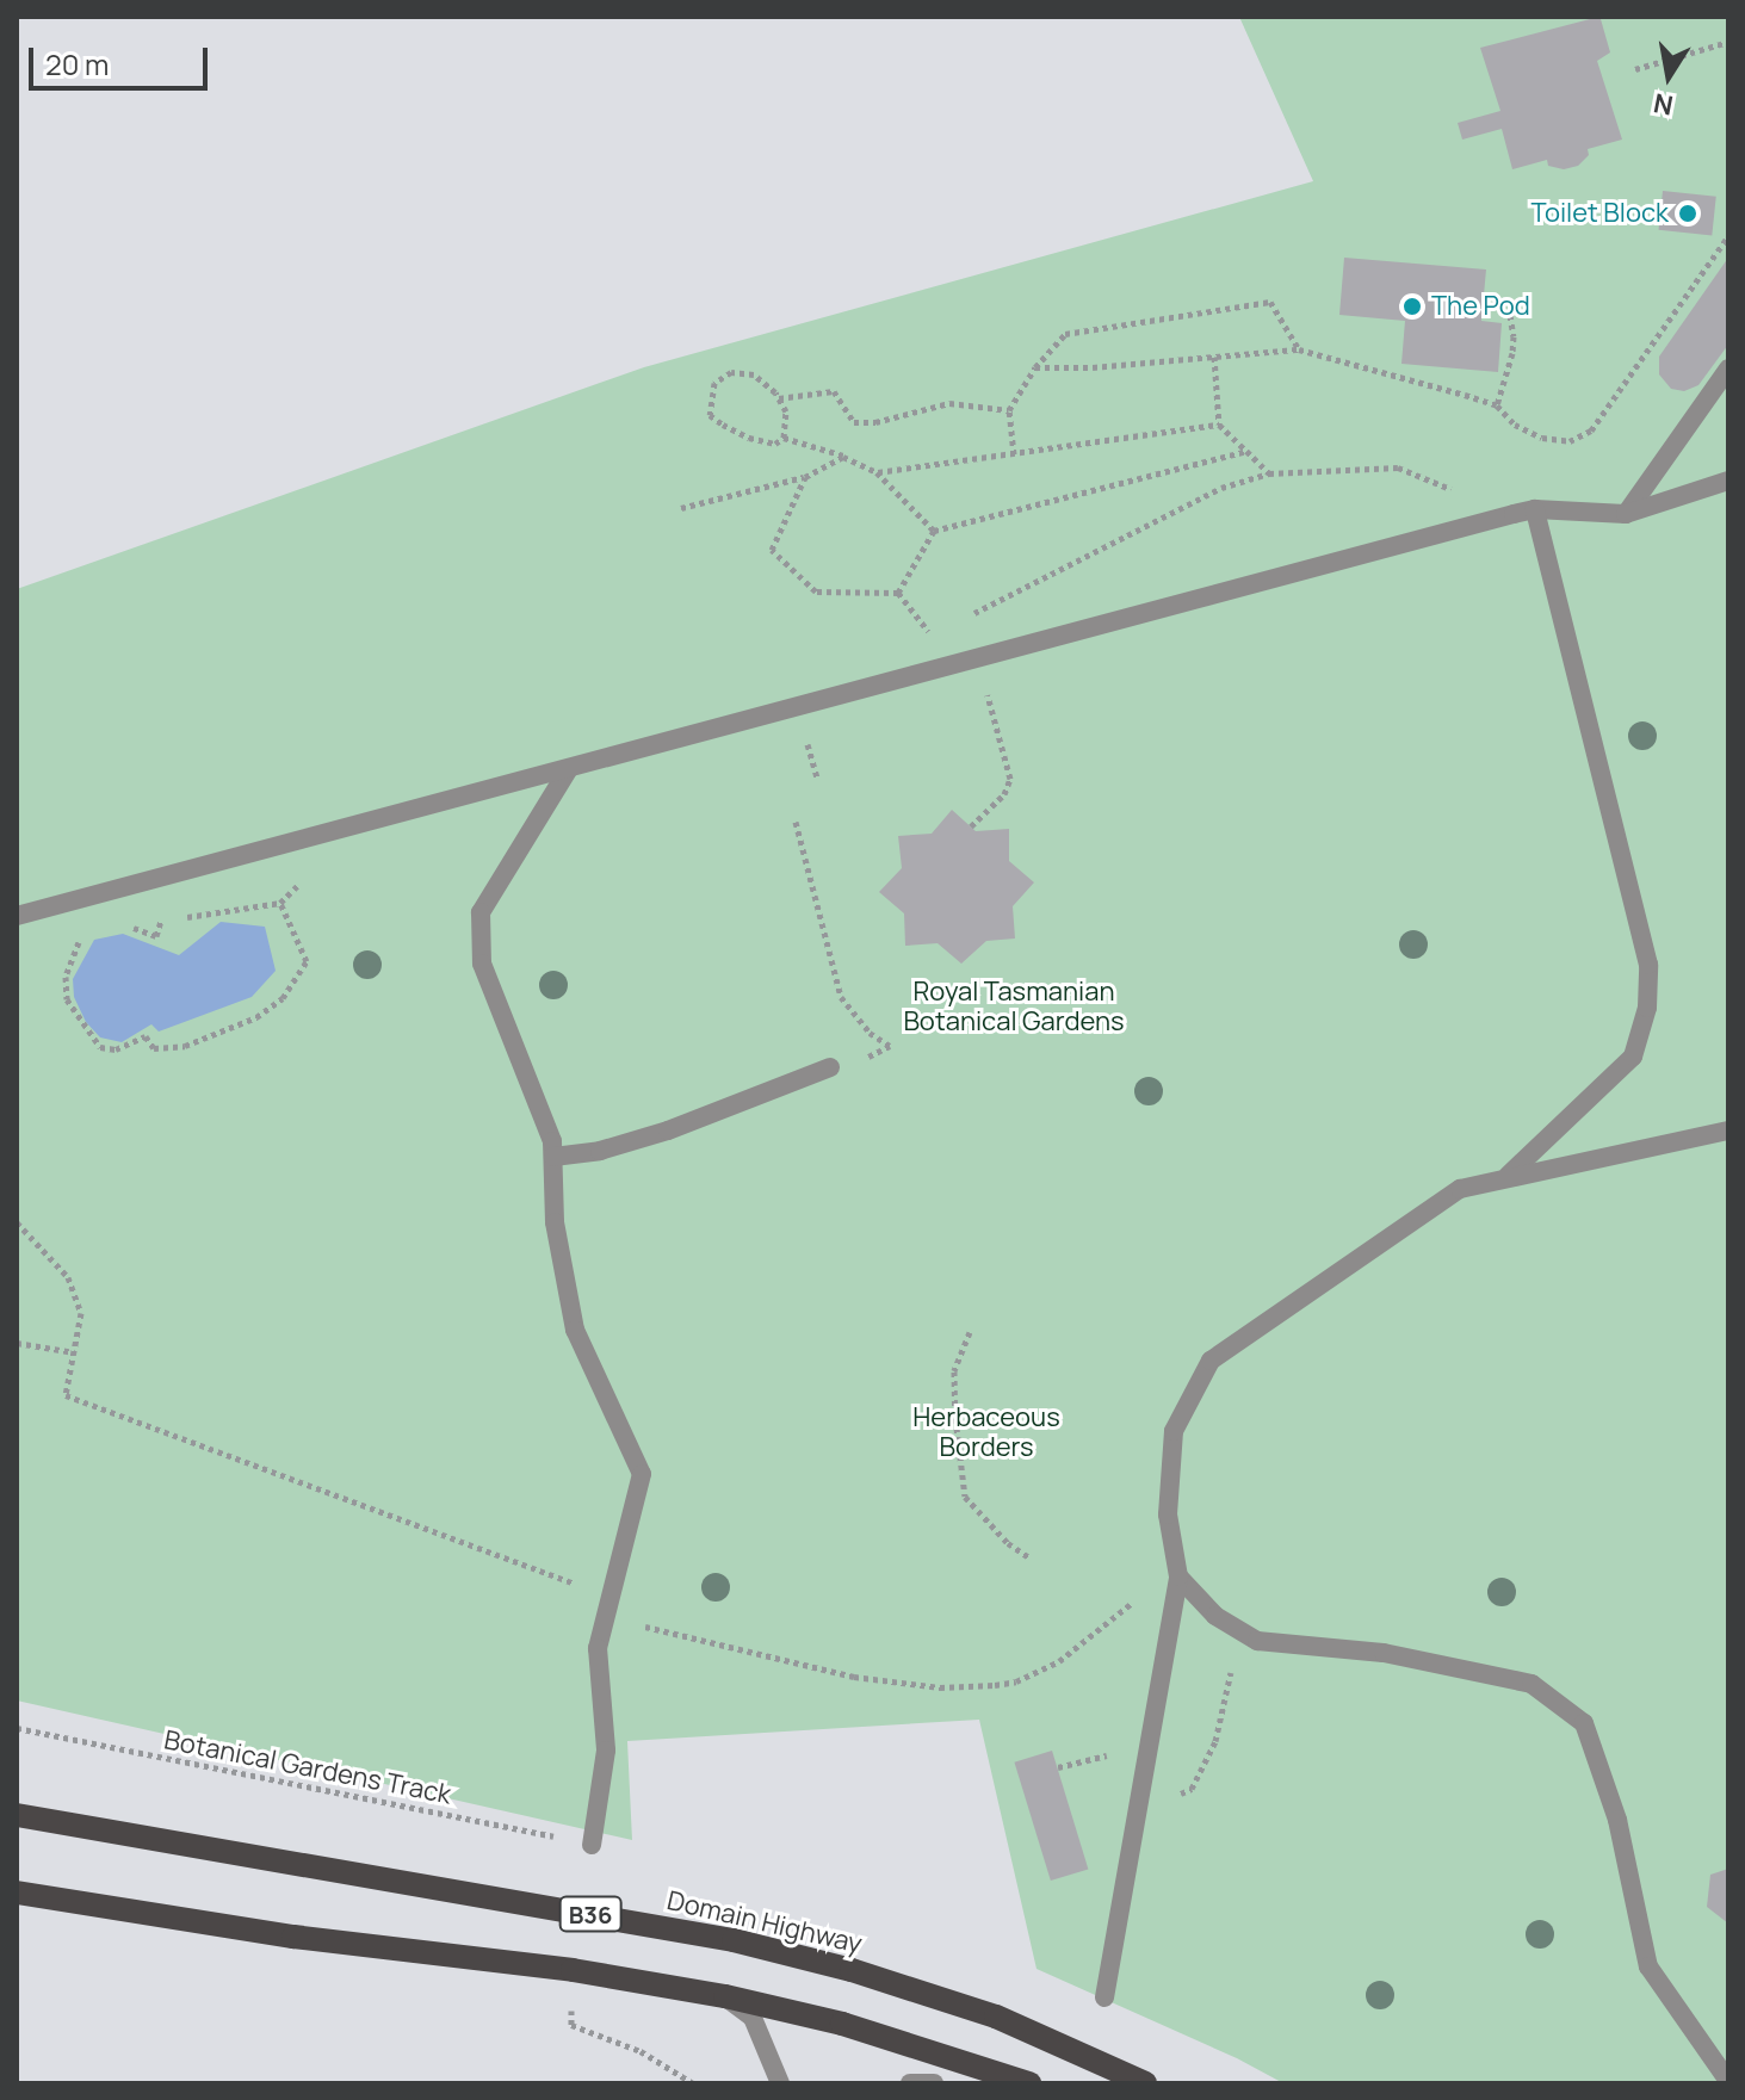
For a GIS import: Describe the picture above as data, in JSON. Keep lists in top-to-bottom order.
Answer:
{
  "streets": {
    "main road": ["B36", "Domain Highway"],
    "path": ["Botanical Gardens Track"]
  },
  "parks": ["Royal Tasmanian Botanical Gardens", "Herbaceous Borders"],
  "places": ["Toilet Block", "The Pod"],
  "scale_bar": "20 m",
  "north": "bottom"
}
